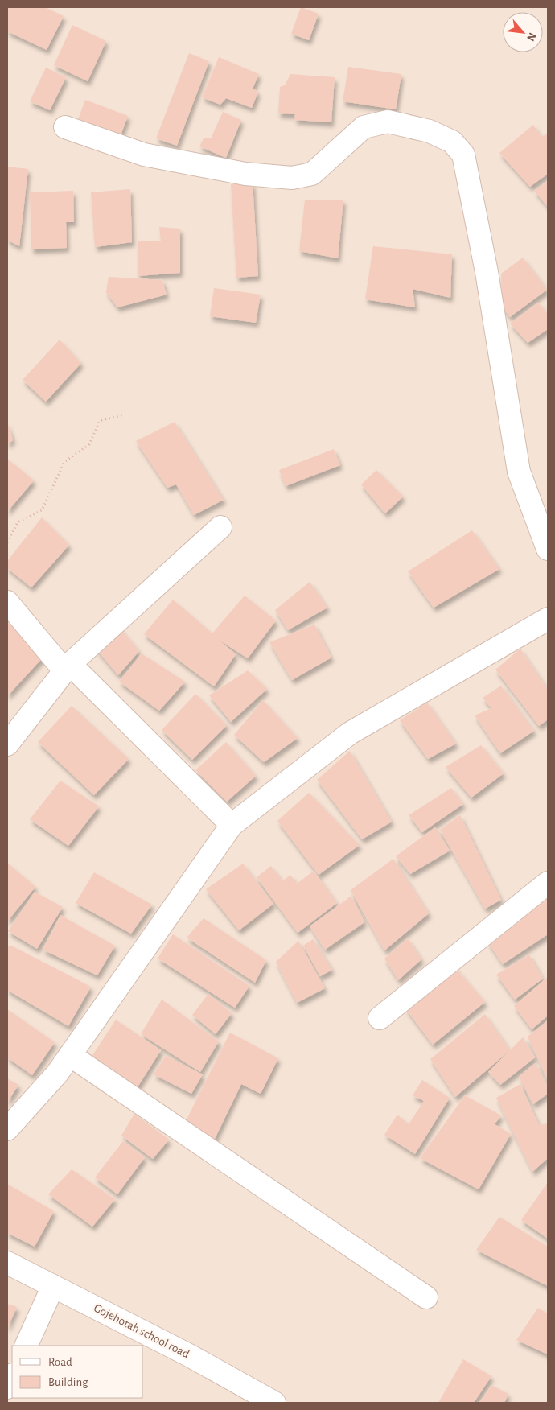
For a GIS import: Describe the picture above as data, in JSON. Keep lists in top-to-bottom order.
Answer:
{
  "streets": {
    "street": ["Gojehotah school road"]
  },
  "legend": ["Road", "Building"],
  "north": "bottom right"
}
